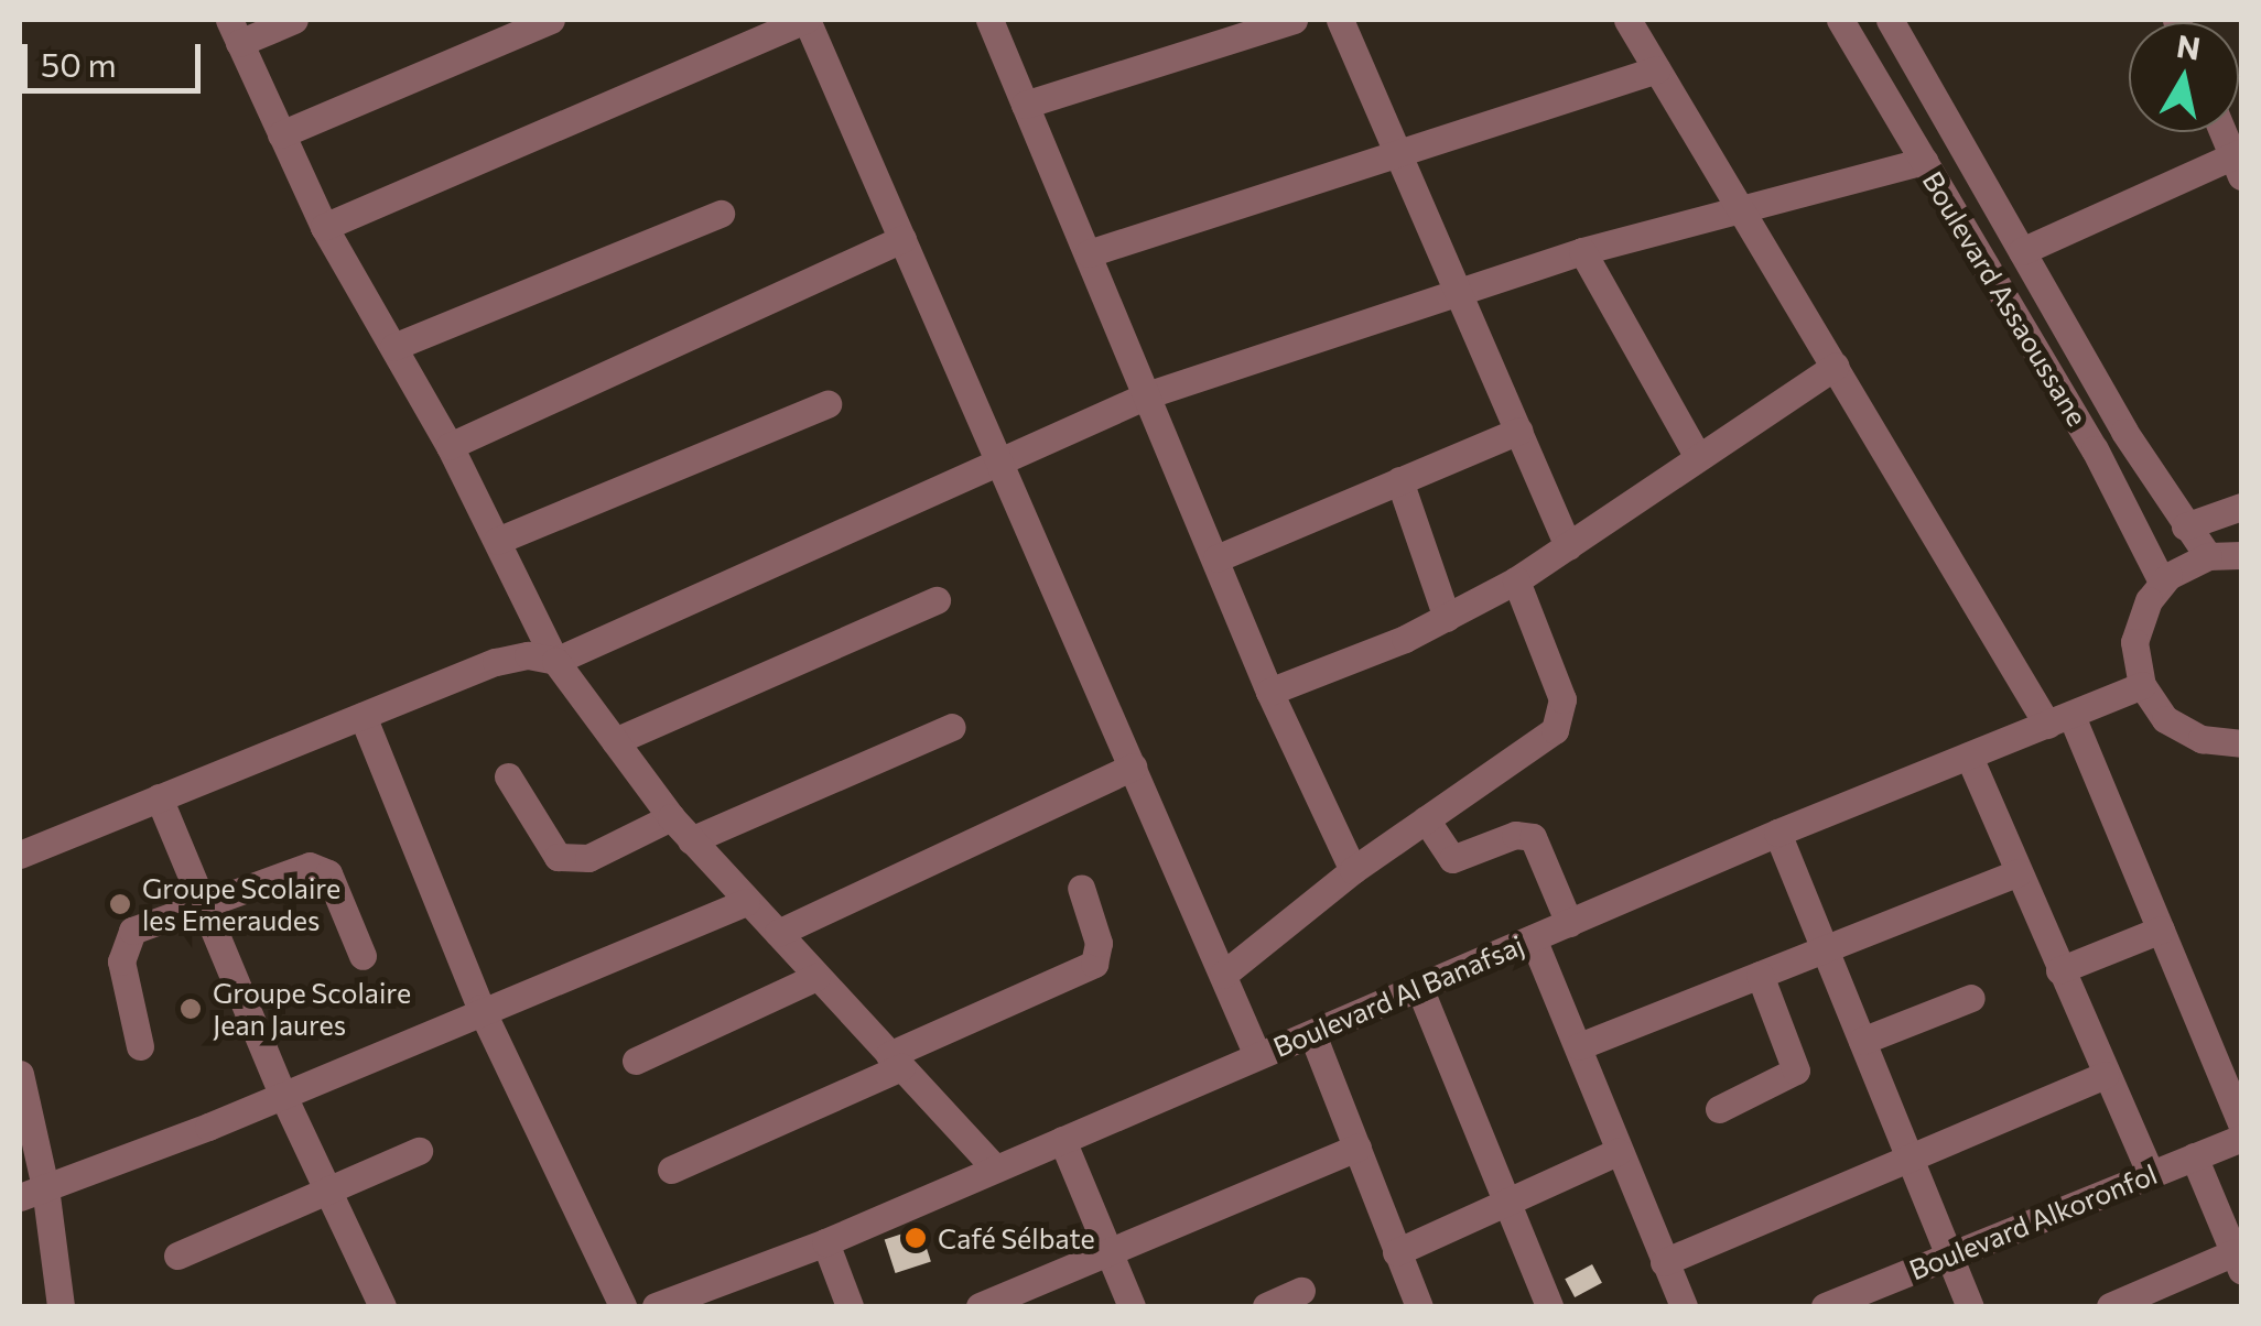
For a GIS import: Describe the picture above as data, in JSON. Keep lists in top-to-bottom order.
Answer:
{
  "streets": {
    "street": ["Boulevard Assaoussane", "Boulevard Al Banafsaj", "Boulevard Alkoronfol"]
  },
  "places": ["Groupe Scolaire les Emeraudes", "Groupe Scolaire Jean Jaures", "Café Sélbate"],
  "scale_bar": "50 m",
  "north": "top"
}
